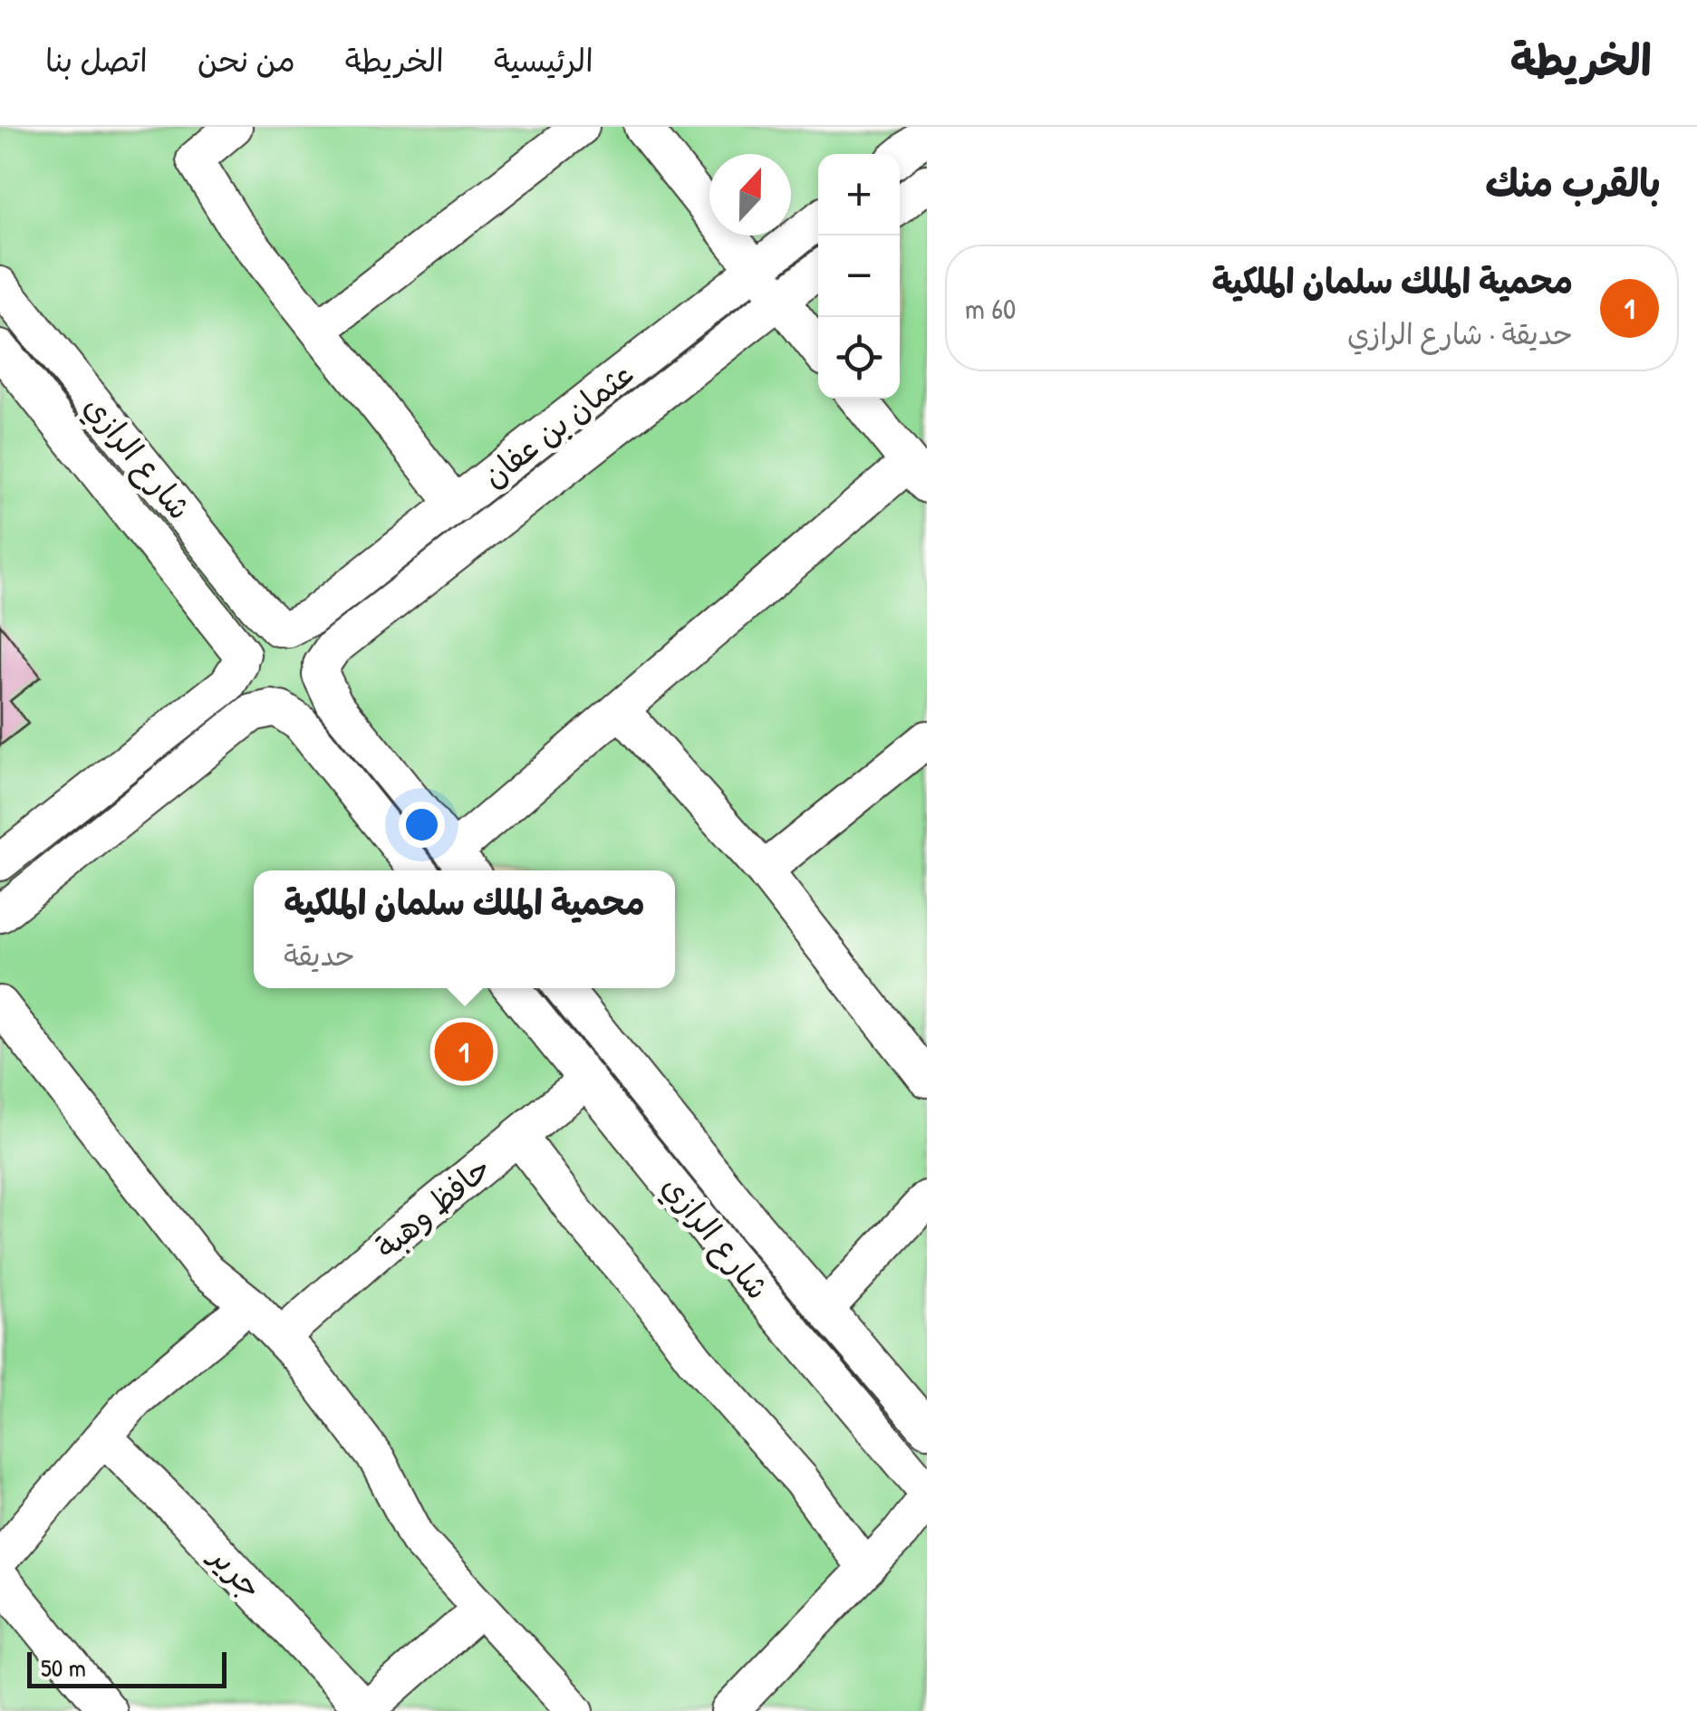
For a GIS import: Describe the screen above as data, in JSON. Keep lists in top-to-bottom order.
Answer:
{
  "streets": {
    "street": [
      "عثمان بن عفان",
      "شارع الرازي",
      "حافظ وهبة",
      "جرير"
    ]
  },
  "crossings": [
    ["عثمان بن عفان", "شارع الرازي"],
    ["شارع الرازي", "حافظ وهبة"]
  ],
  "scale_bar": "50 m",
  "north": "top",
  "page": {
    "header": "الخريطة",
    "nav": [
      "الرئيسية",
      "الخريطة",
      "من نحن",
      "اتصل بنا"
    ],
    "heading": "بالقرب منك",
    "map_buttons": ["+", "−"],
    "list": [
      {
        "mark": "1",
        "name": "محمية الملك سلمان الملكية",
        "note": "حديقة · شارع الرازي",
        "value": "60 m"
      }
    ],
    "popup": ["محمية الملك سلمان الملكية", "حديقة"],
    "pins": "1",
    "scale": "50 m"
  }
}
